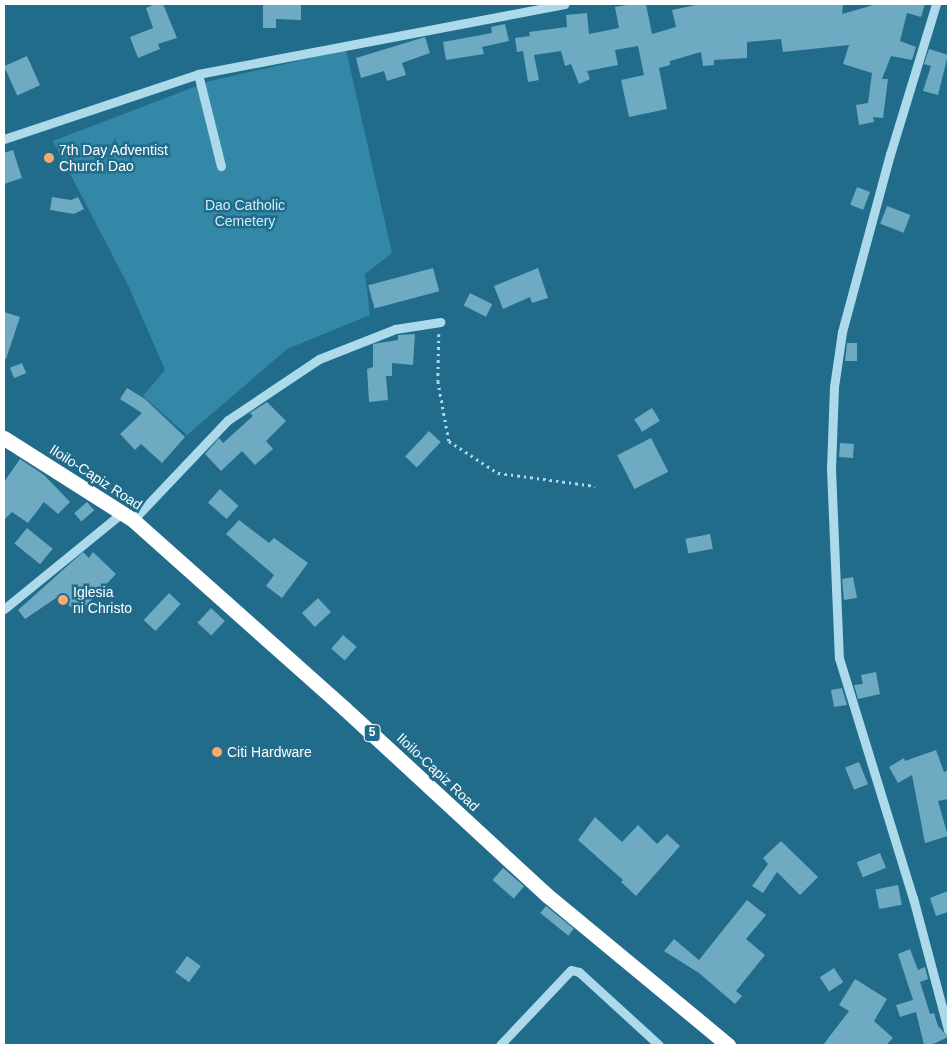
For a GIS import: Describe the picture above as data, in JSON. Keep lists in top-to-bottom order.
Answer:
{
  "streets": {
    "highway": ["Iloilo-Capiz Road", "5"]
  },
  "parks": ["Dao Catholic Cemetery"],
  "places": ["7th Day Adventist Church Dao", "Iglesia ni Christo", "Citi Hardware"]
}
